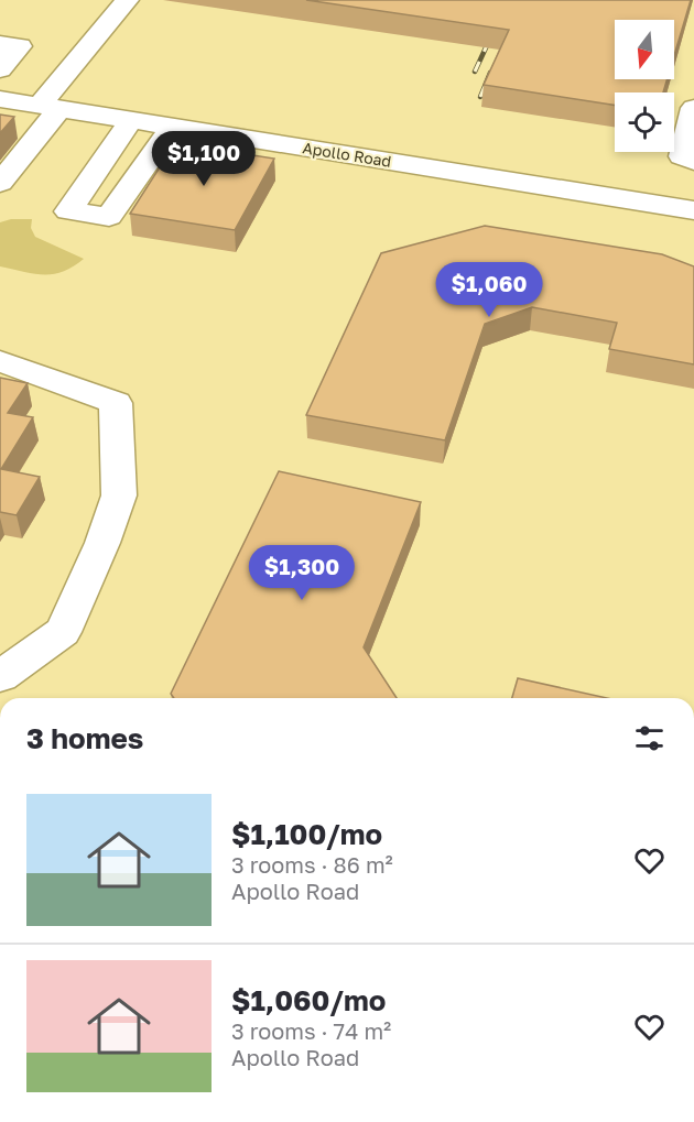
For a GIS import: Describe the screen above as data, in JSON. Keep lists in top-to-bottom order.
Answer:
{
  "streets": {
    "street": ["Apollo Road"]
  },
  "north": "bottom",
  "page": {
    "price": ["$1,100", "$1,060", "$1,300"],
    "heading": "3 homes",
    "list": [
      {
        "name": "$1,100/mo",
        "note": "3 rooms · 86 m² · Apollo Road"
      },
      {
        "name": "$1,060/mo",
        "note": "3 rooms · 74 m² · Apollo Road"
      }
    ]
  }
}
